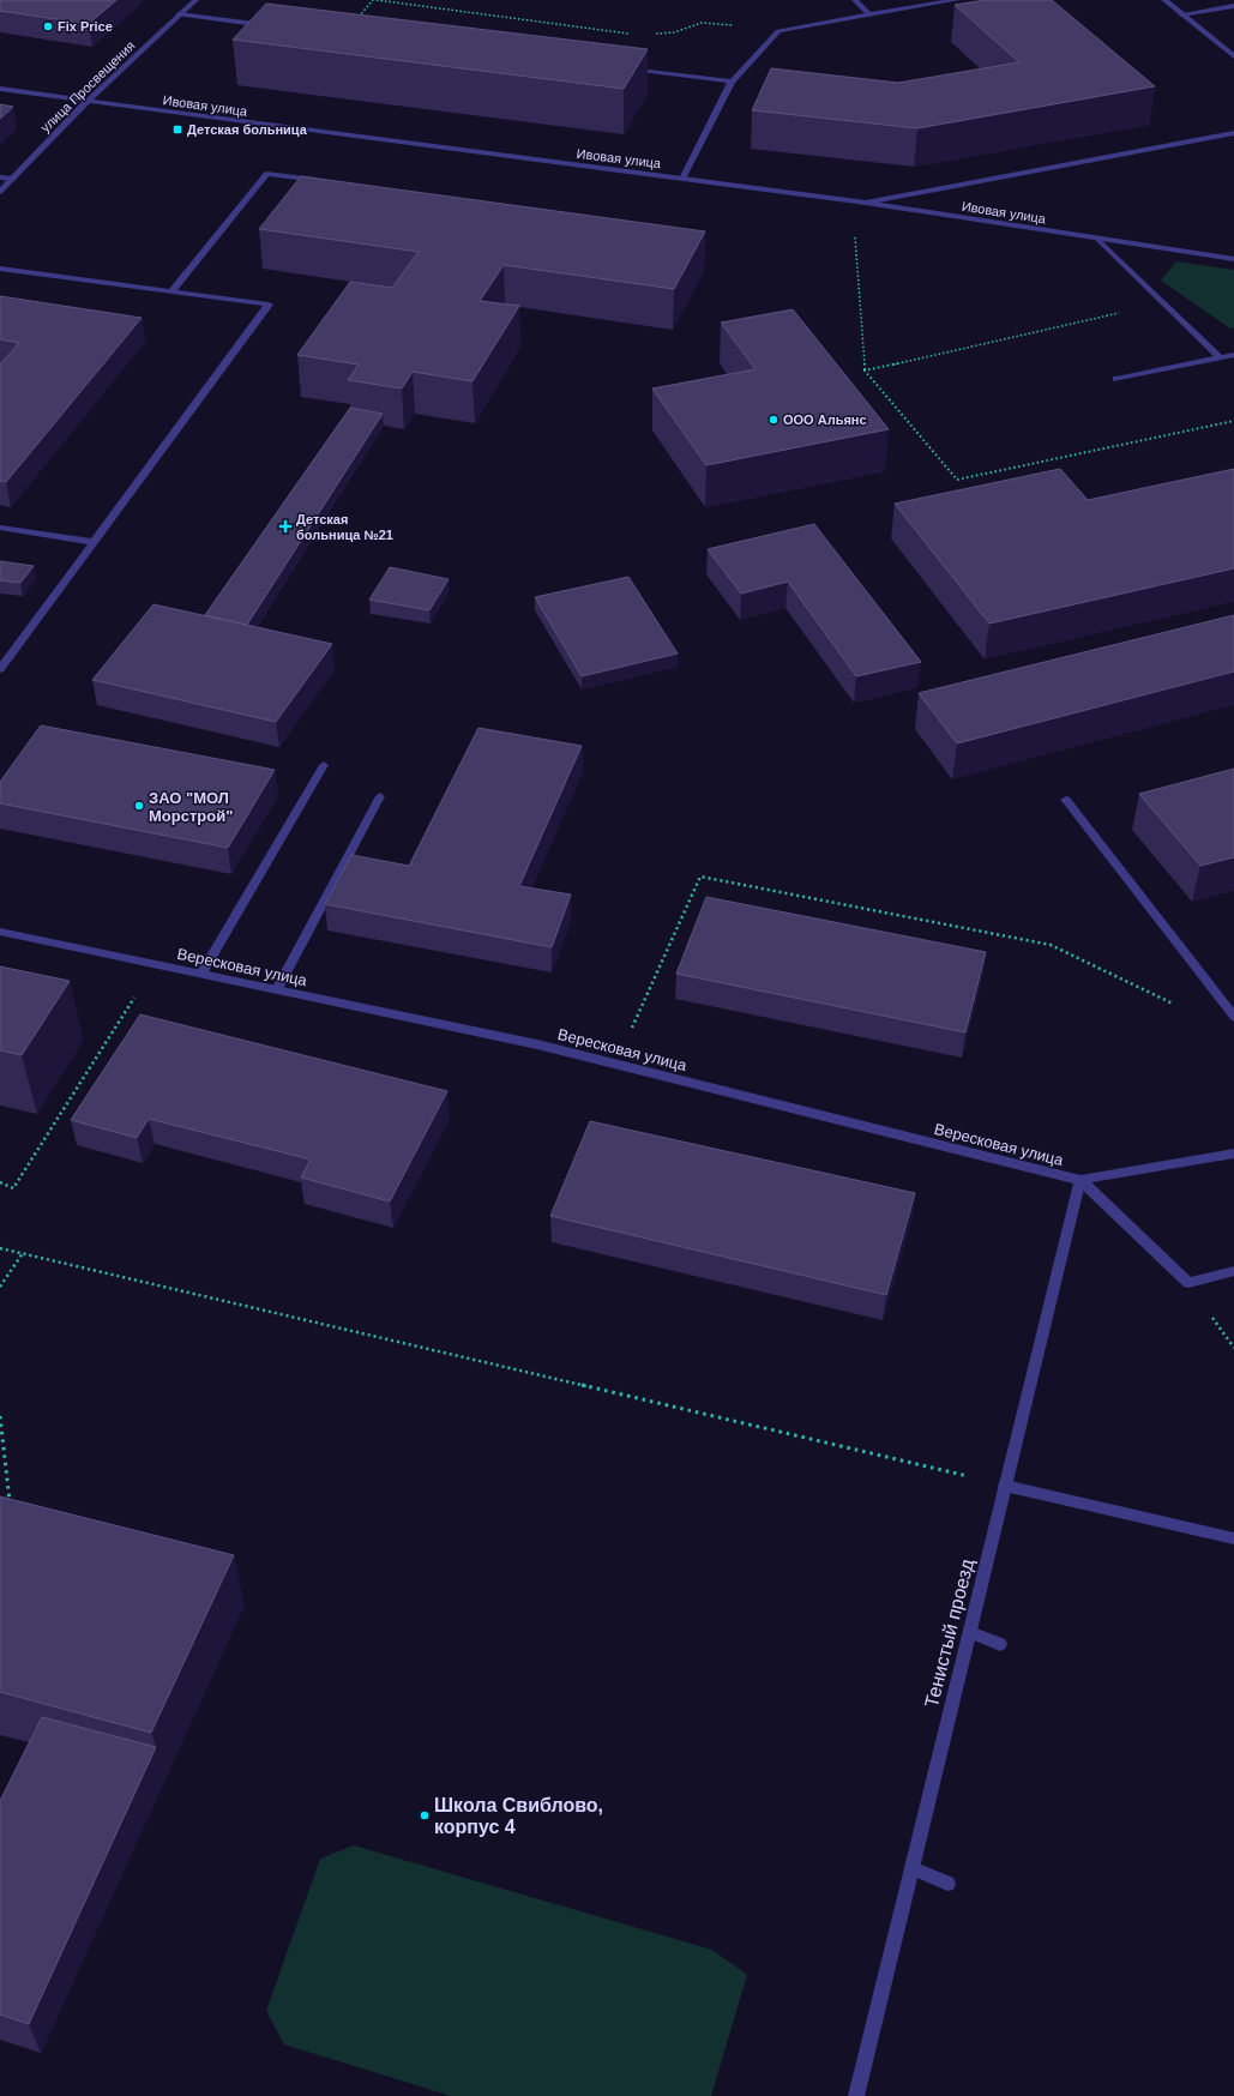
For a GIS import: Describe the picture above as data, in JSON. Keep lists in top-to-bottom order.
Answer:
{
  "streets": {
    "street": [
      "улица Просвещения",
      "Ивовая улица",
      "Вересковая улица",
      "Тенистый проезд"
    ]
  },
  "crossings": [
    ["улица Просвещения", "Ивовая улица"],
    ["Вересковая улица", "Тенистый проезд"]
  ],
  "places": {
    "other": [
      "Fix Price",
      "ООО Альянс",
      "ЗАО \"МОЛ Морстрой\"",
      "Школа Свиблово, корпус 4"
    ],
    "transit": ["Детская больница"],
    "health": ["Детская больница №21"]
  }
}
